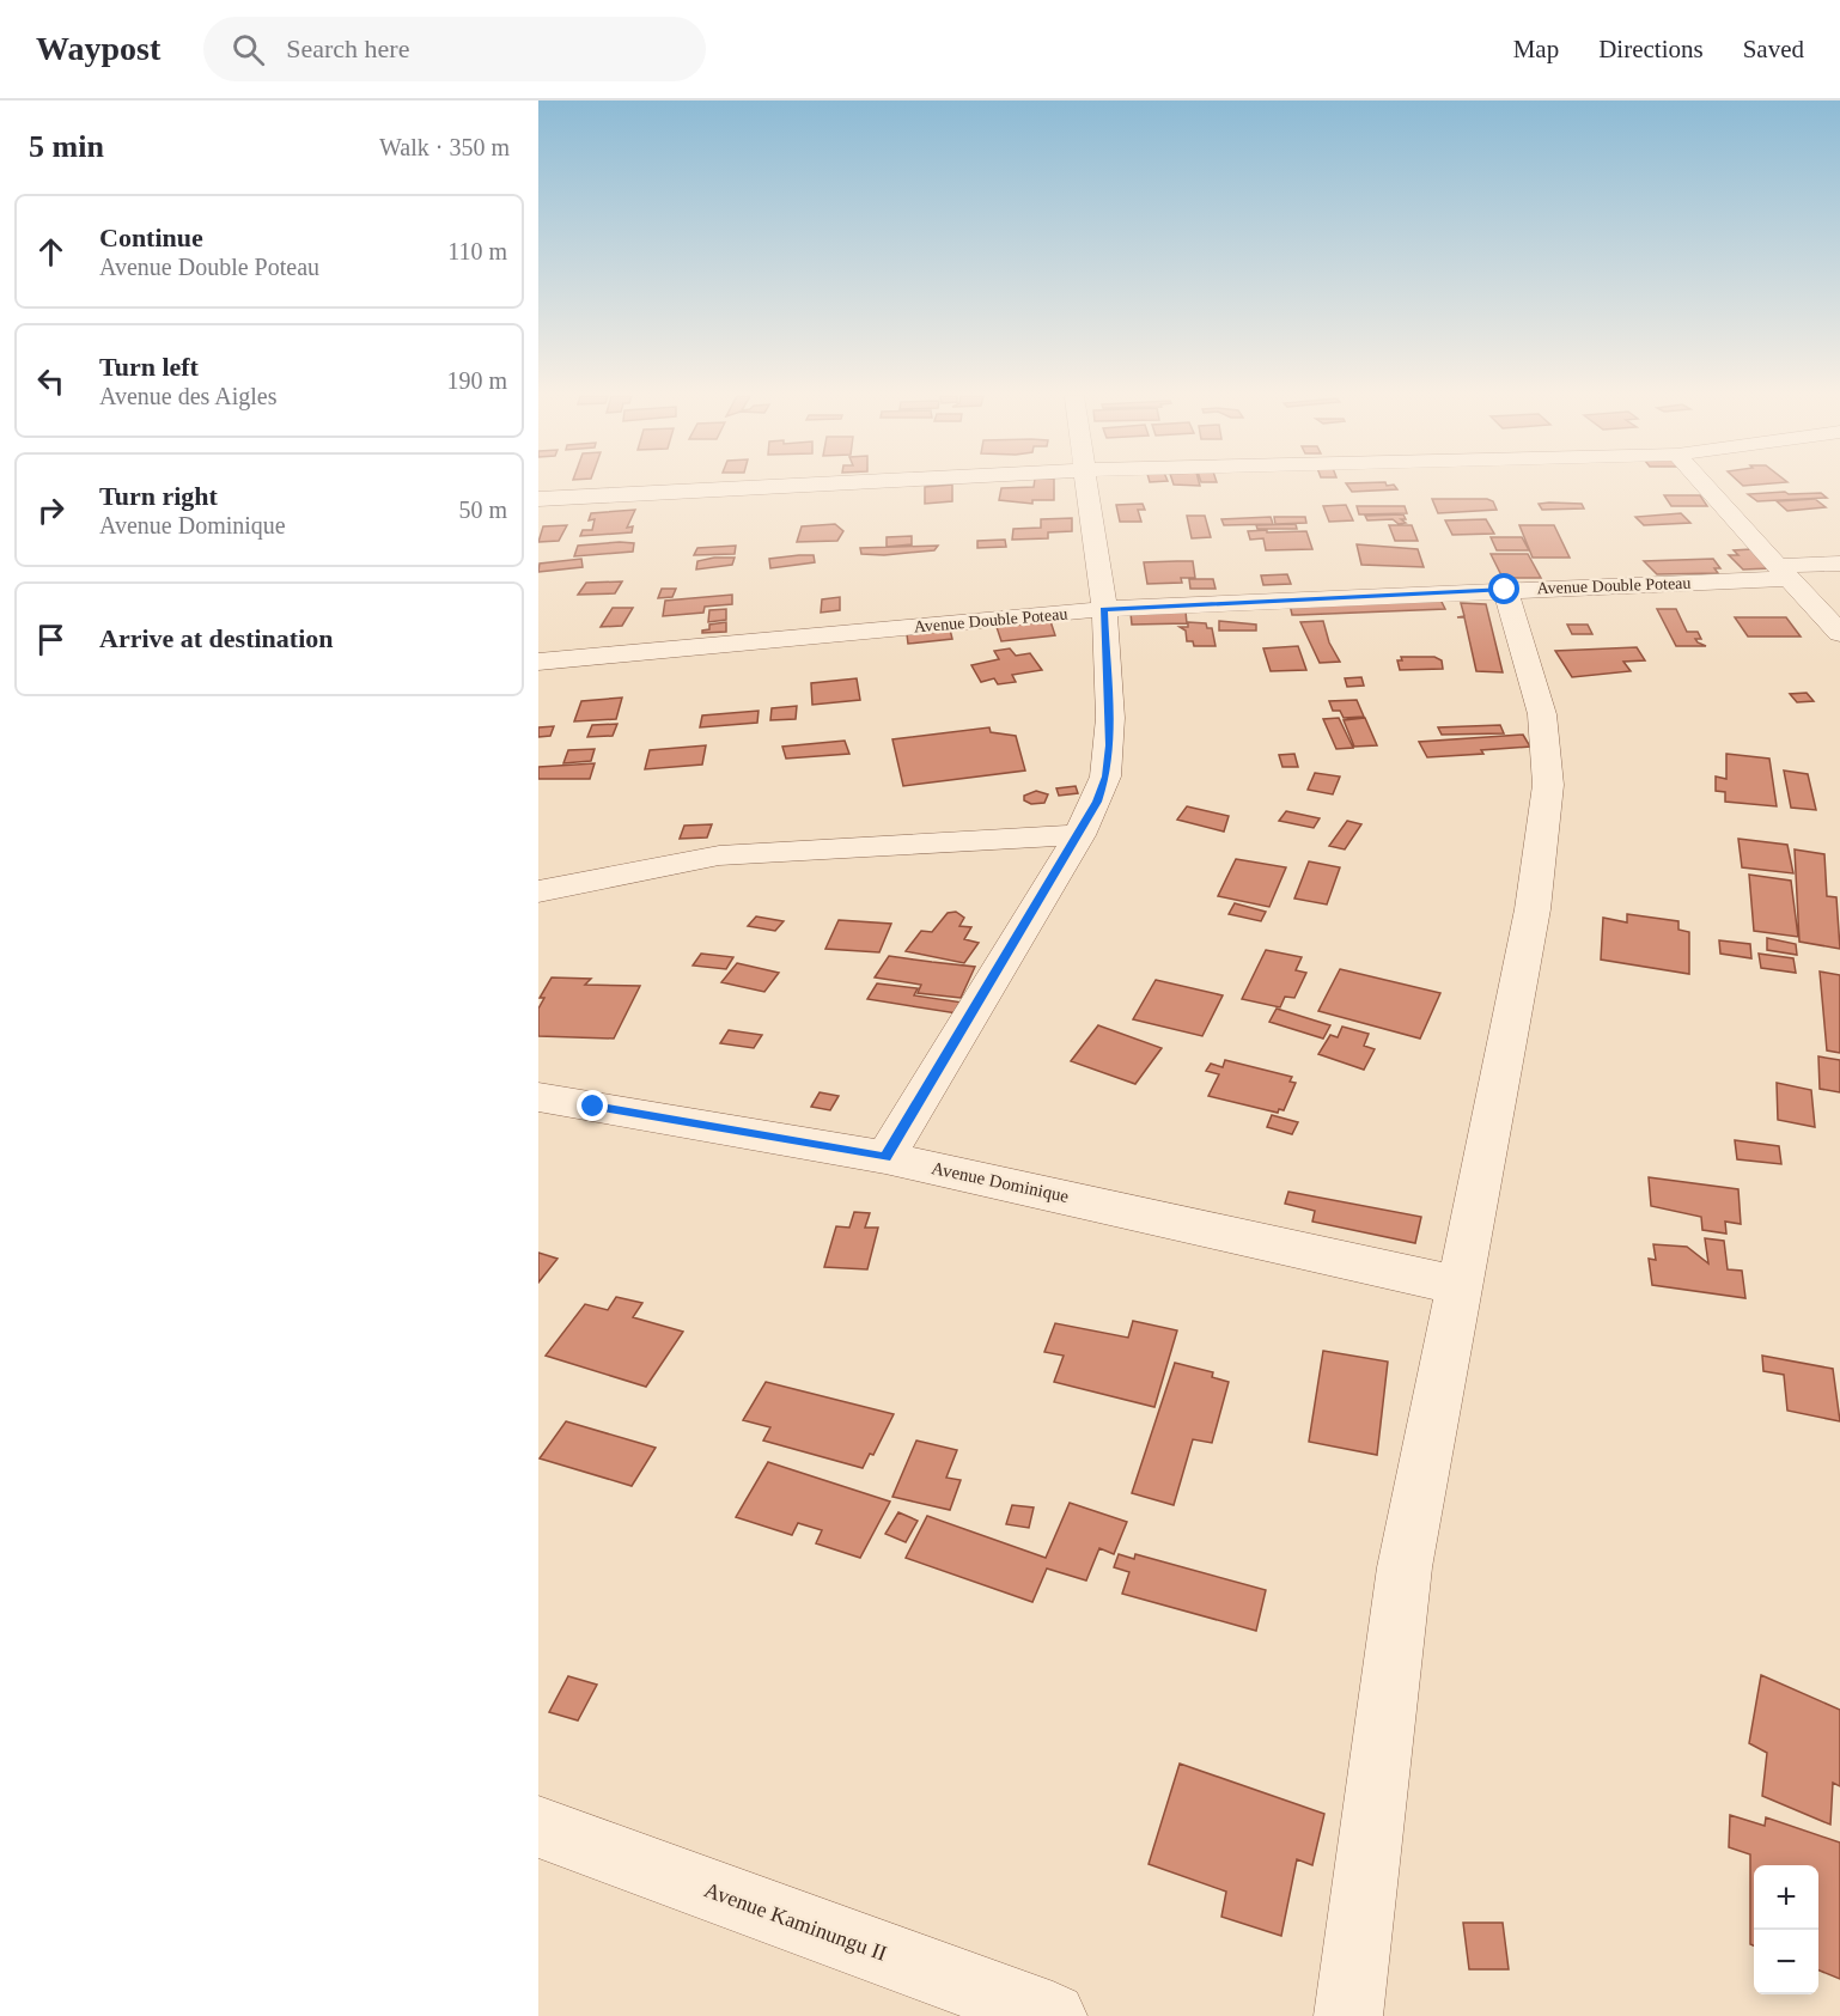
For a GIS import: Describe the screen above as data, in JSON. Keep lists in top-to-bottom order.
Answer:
{
  "streets": {
    "street": ["Avenue Double Poteau", "Avenue Dominique", "Avenue Kaminungu II"]
  },
  "page": {
    "header": "Waypost",
    "search": "Search here",
    "nav": ["Map", "Directions", "Saved"],
    "heading": ["5 min", "Walk · 350 m"],
    "list": [
      ["Continue", "Avenue Double Poteau", "110 m"],
      ["Turn left", "Avenue des Aigles", "190 m"],
      ["Turn right", "Avenue Dominique", "50 m"],
      "Arrive at destination"
    ],
    "map_buttons": ["+", "−"]
  }
}
